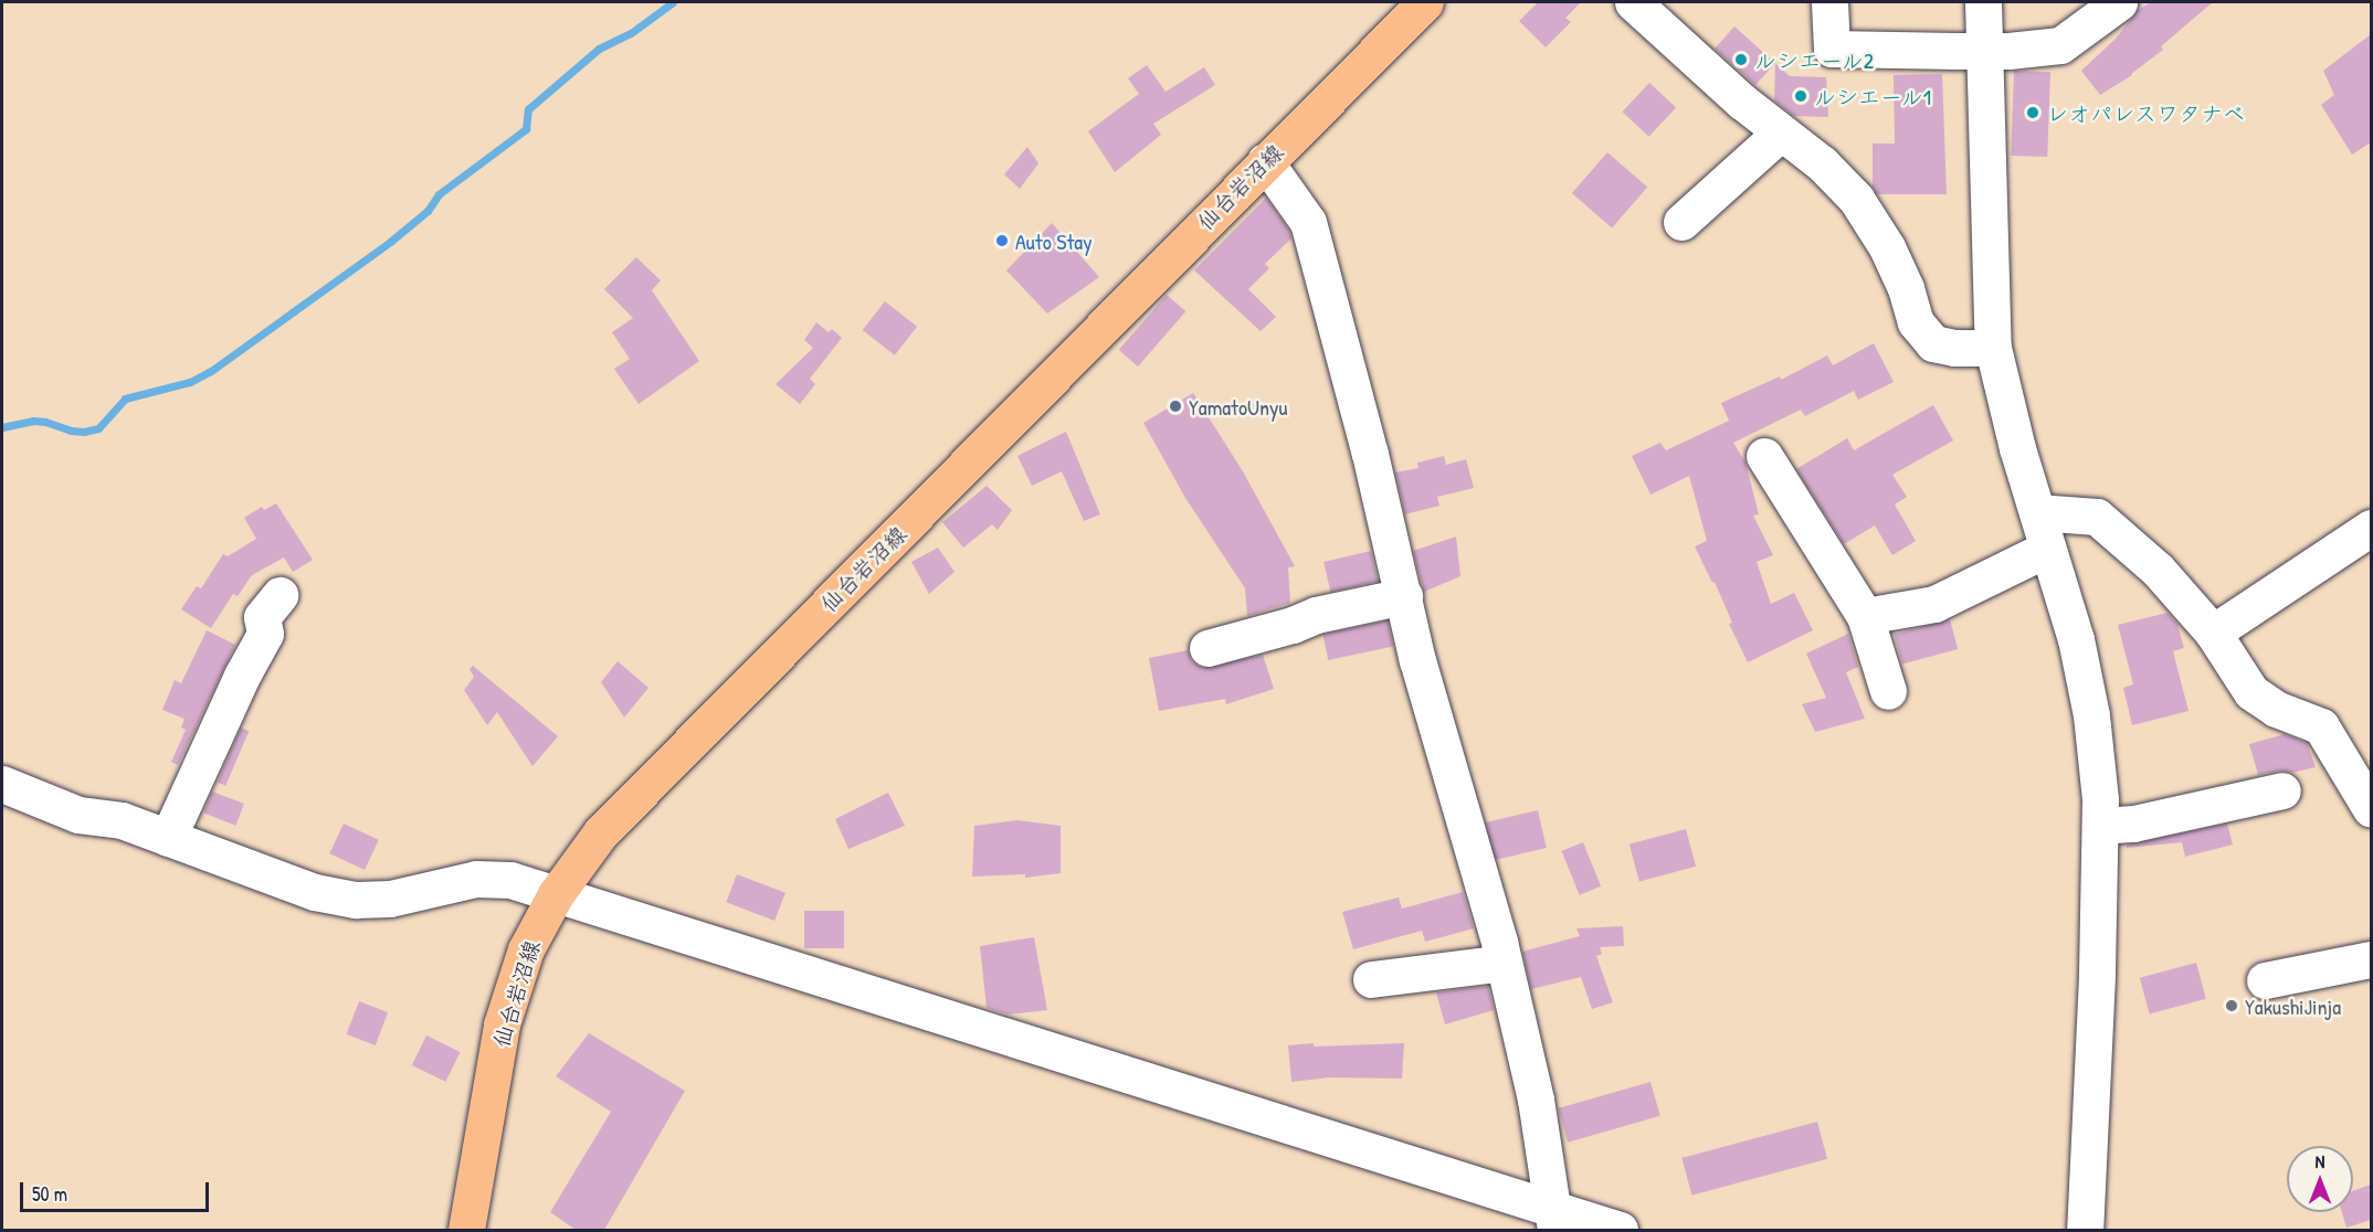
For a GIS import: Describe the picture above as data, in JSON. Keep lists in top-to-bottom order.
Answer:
{
  "streets": {
    "main road": ["仙台岩沼線"]
  },
  "places": [
    "ルシエール2",
    "ルシエール1",
    "レオパレスワタナベ",
    "Auto Stay",
    "YamatoUnyu",
    "YakushiJinja"
  ],
  "scale_bar": "50 m",
  "north": "top"
}
